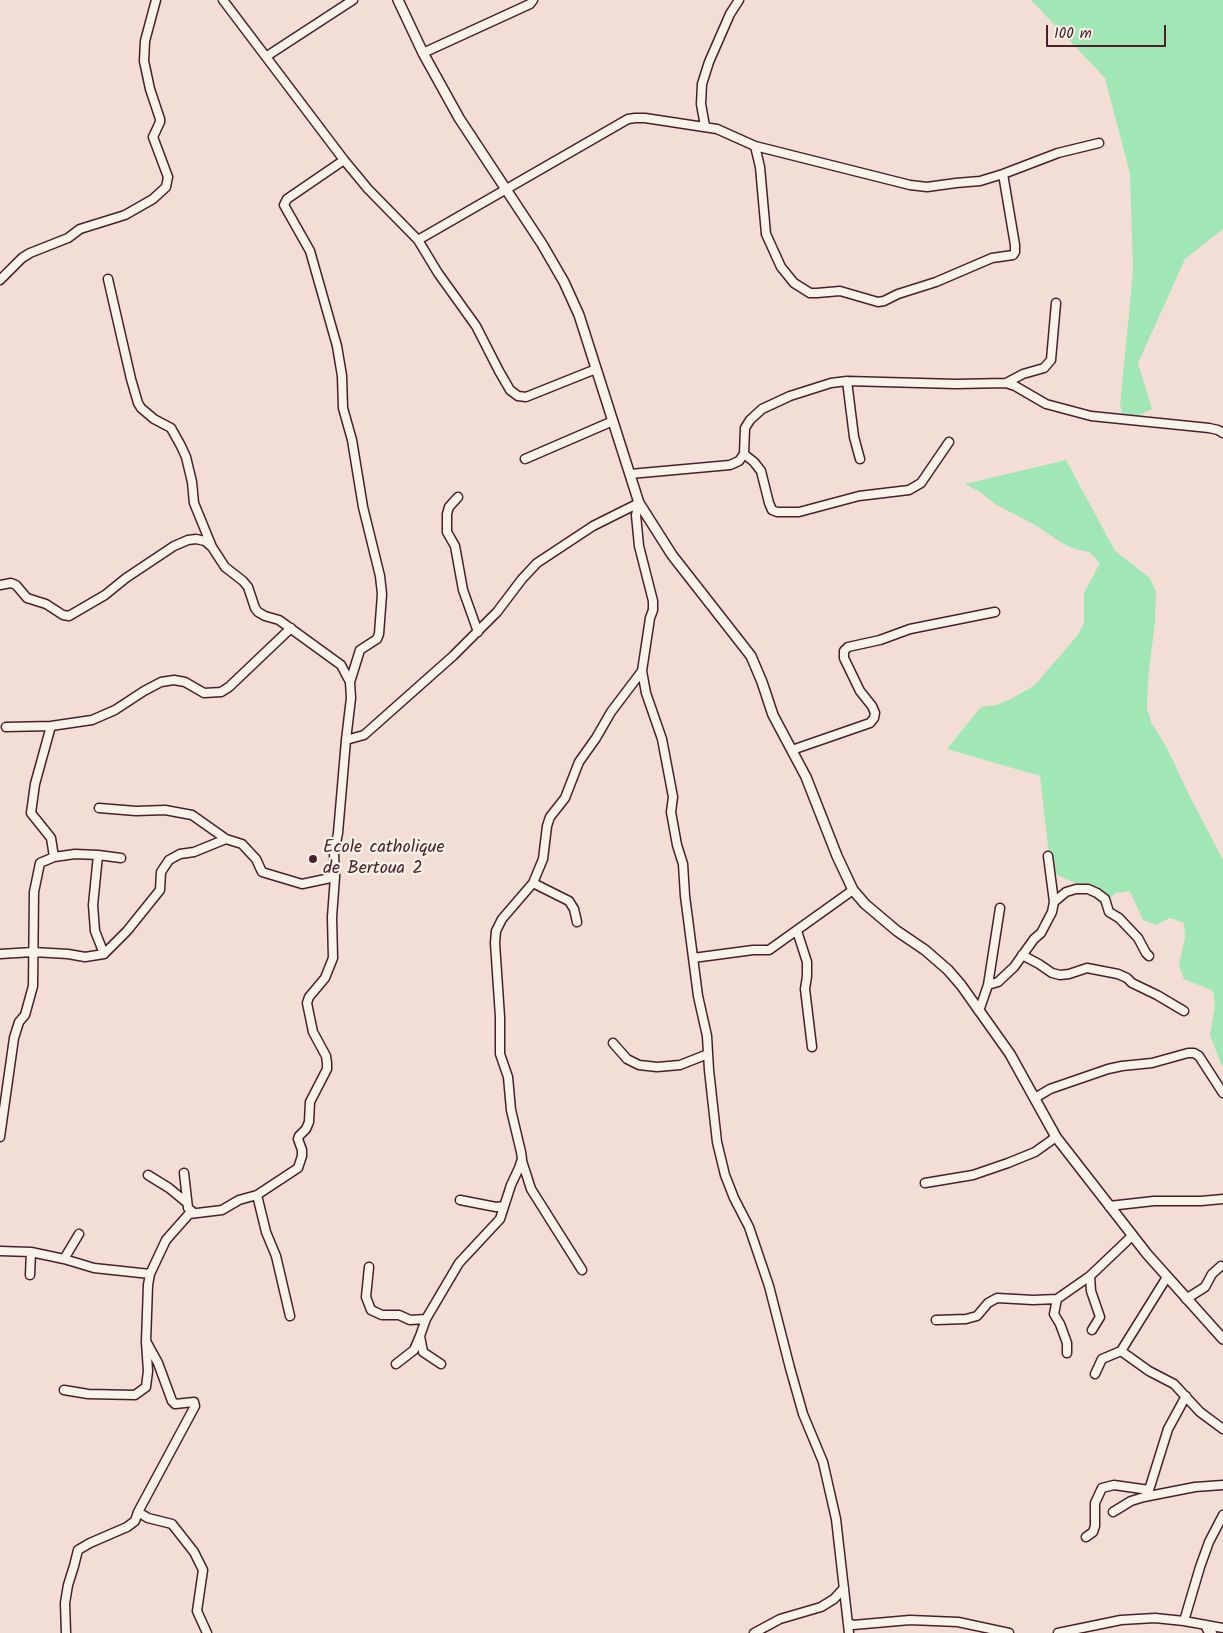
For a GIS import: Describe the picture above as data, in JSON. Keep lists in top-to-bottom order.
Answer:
{
  "places": ["Ecole catholique de Bertoua 2"],
  "scale_bar": "100 m"
}
